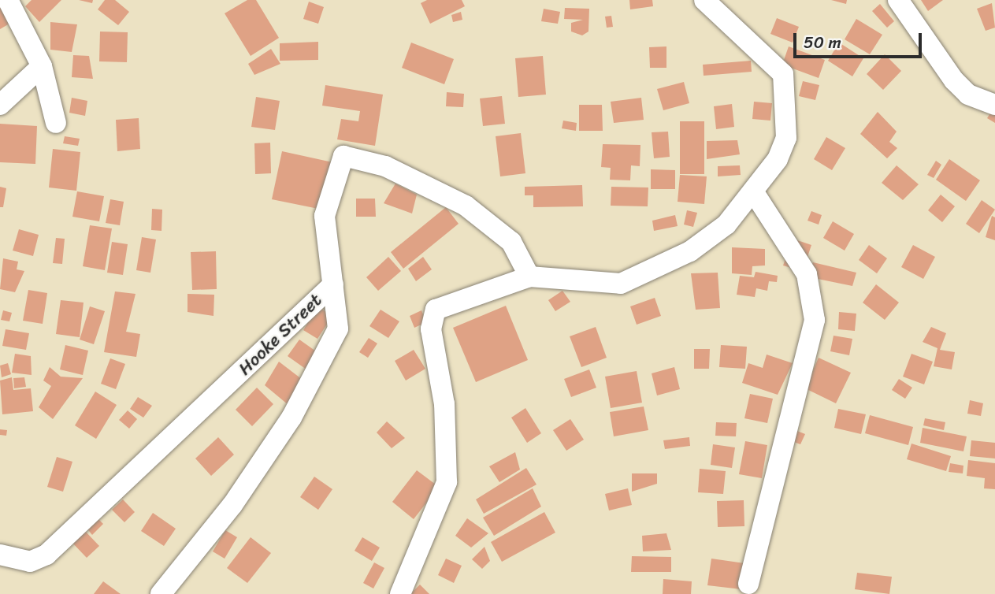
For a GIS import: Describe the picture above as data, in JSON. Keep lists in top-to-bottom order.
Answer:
{
  "streets": {
    "street": ["Hooke Street"]
  },
  "scale_bar": "50 m"
}
